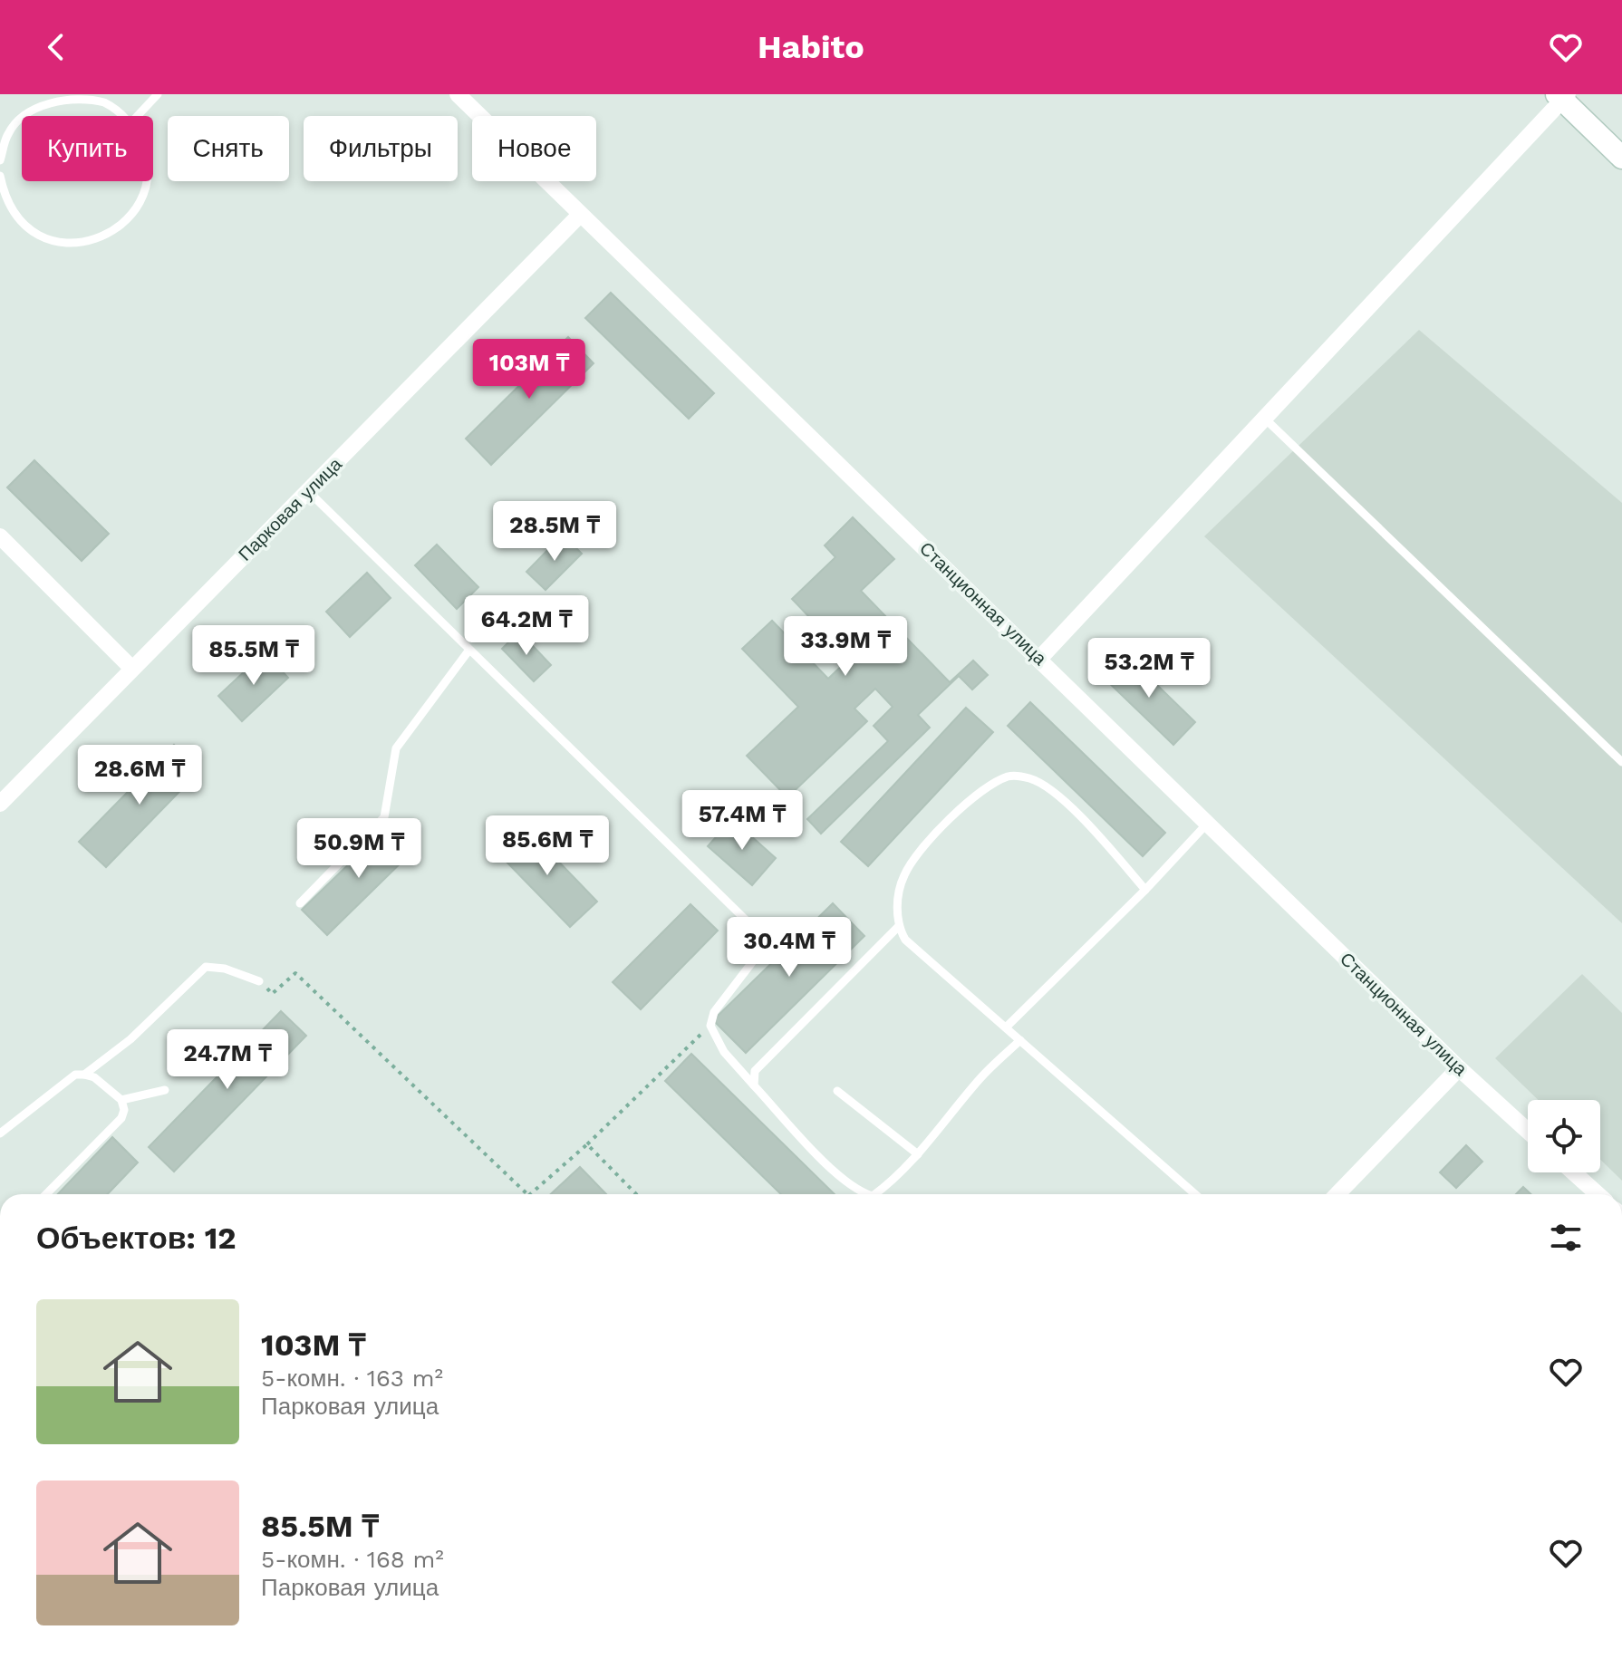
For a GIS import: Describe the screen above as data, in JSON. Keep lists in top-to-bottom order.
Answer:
{
  "streets": {
    "street": ["Парковая улица", "Станционная улица"]
  },
  "crossings": [
    ["Парковая улица", "Станционная улица"]
  ],
  "page": {
    "header": "Habito",
    "chip": [
      "Купить",
      "Снять",
      "Фильтры",
      "Новое"
    ],
    "price": [
      "103M ₸",
      "28.5M ₸",
      "64.2M ₸",
      "33.9M ₸",
      "85.5M ₸",
      "53.2M ₸",
      "28.6M ₸",
      "57.4M ₸",
      "85.6M ₸",
      "50.9M ₸",
      "30.4M ₸",
      "24.7M ₸"
    ],
    "heading": "Объектов: 12",
    "list": [
      {
        "name": "103M ₸",
        "note": "5-комн. · 163 m² · Парковая улица"
      },
      {
        "name": "85.5M ₸",
        "note": "5-комн. · 168 m² · Парковая улица"
      }
    ]
  }
}
